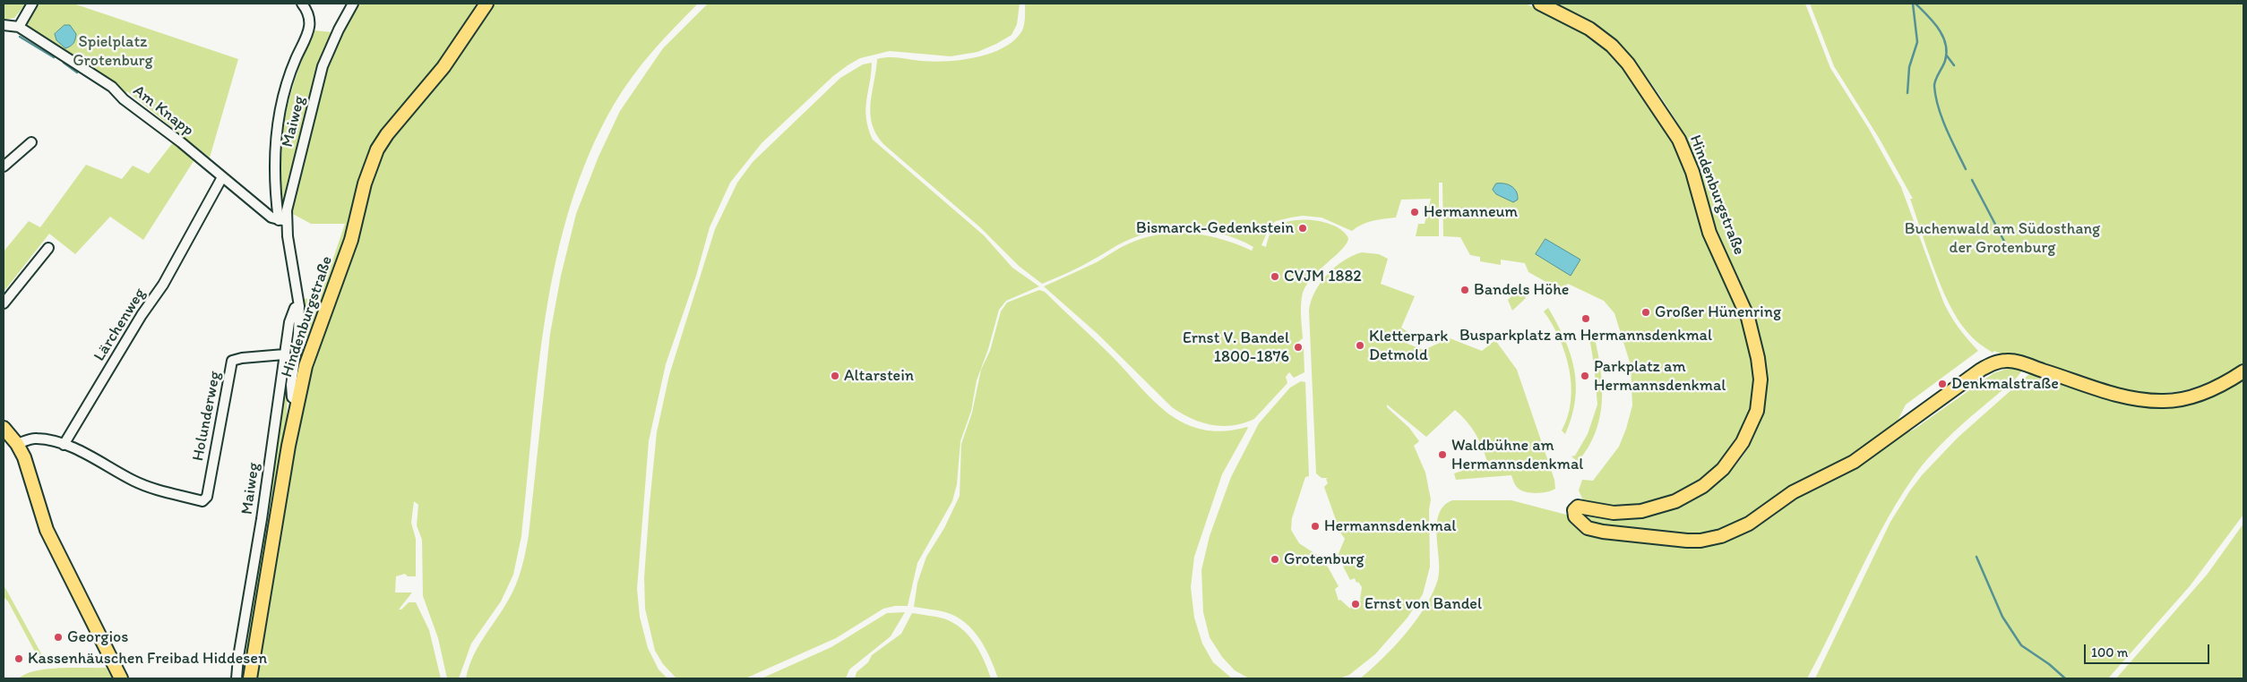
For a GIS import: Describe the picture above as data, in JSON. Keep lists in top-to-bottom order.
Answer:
{
  "streets": {
    "main road": ["Hindenburgstraße"],
    "street": [
      "Am Knapp",
      "Maiweg",
      "Lärchenweg",
      "Holunderweg"
    ]
  },
  "crossings": [
    ["Am Knapp", "Maiweg"],
    ["Am Knapp", "Lärchenweg"],
    ["Maiweg", "Hindenburgstraße"],
    ["Maiweg", "Holunderweg"],
    ["Lärchenweg", "Holunderweg"]
  ],
  "parks": ["Spielplatz Grotenburg", "Buchenwald am Südosthang der Grotenburg"],
  "places": [
    "Hermanneum",
    "Bismarck-Gedenkstein",
    "CVJM 1882",
    "Bandels Höhe",
    "Großer Hünenring",
    "Busparkplatz am Hermannsdenkmal",
    "Kletterpark Detmold",
    "Ernst V. Bandel 1800-1876",
    "Altarstein",
    "Parkplatz am Hermannsdenkmal",
    "Denkmalstraße",
    "Waldbühne am Hermannsdenkmal",
    "Hermannsdenkmal",
    "Grotenburg",
    "Ernst von Bandel",
    "Georgios",
    "Kassenhäuschen Freibad Hiddesen"
  ],
  "scale_bar": "100 m"
}
